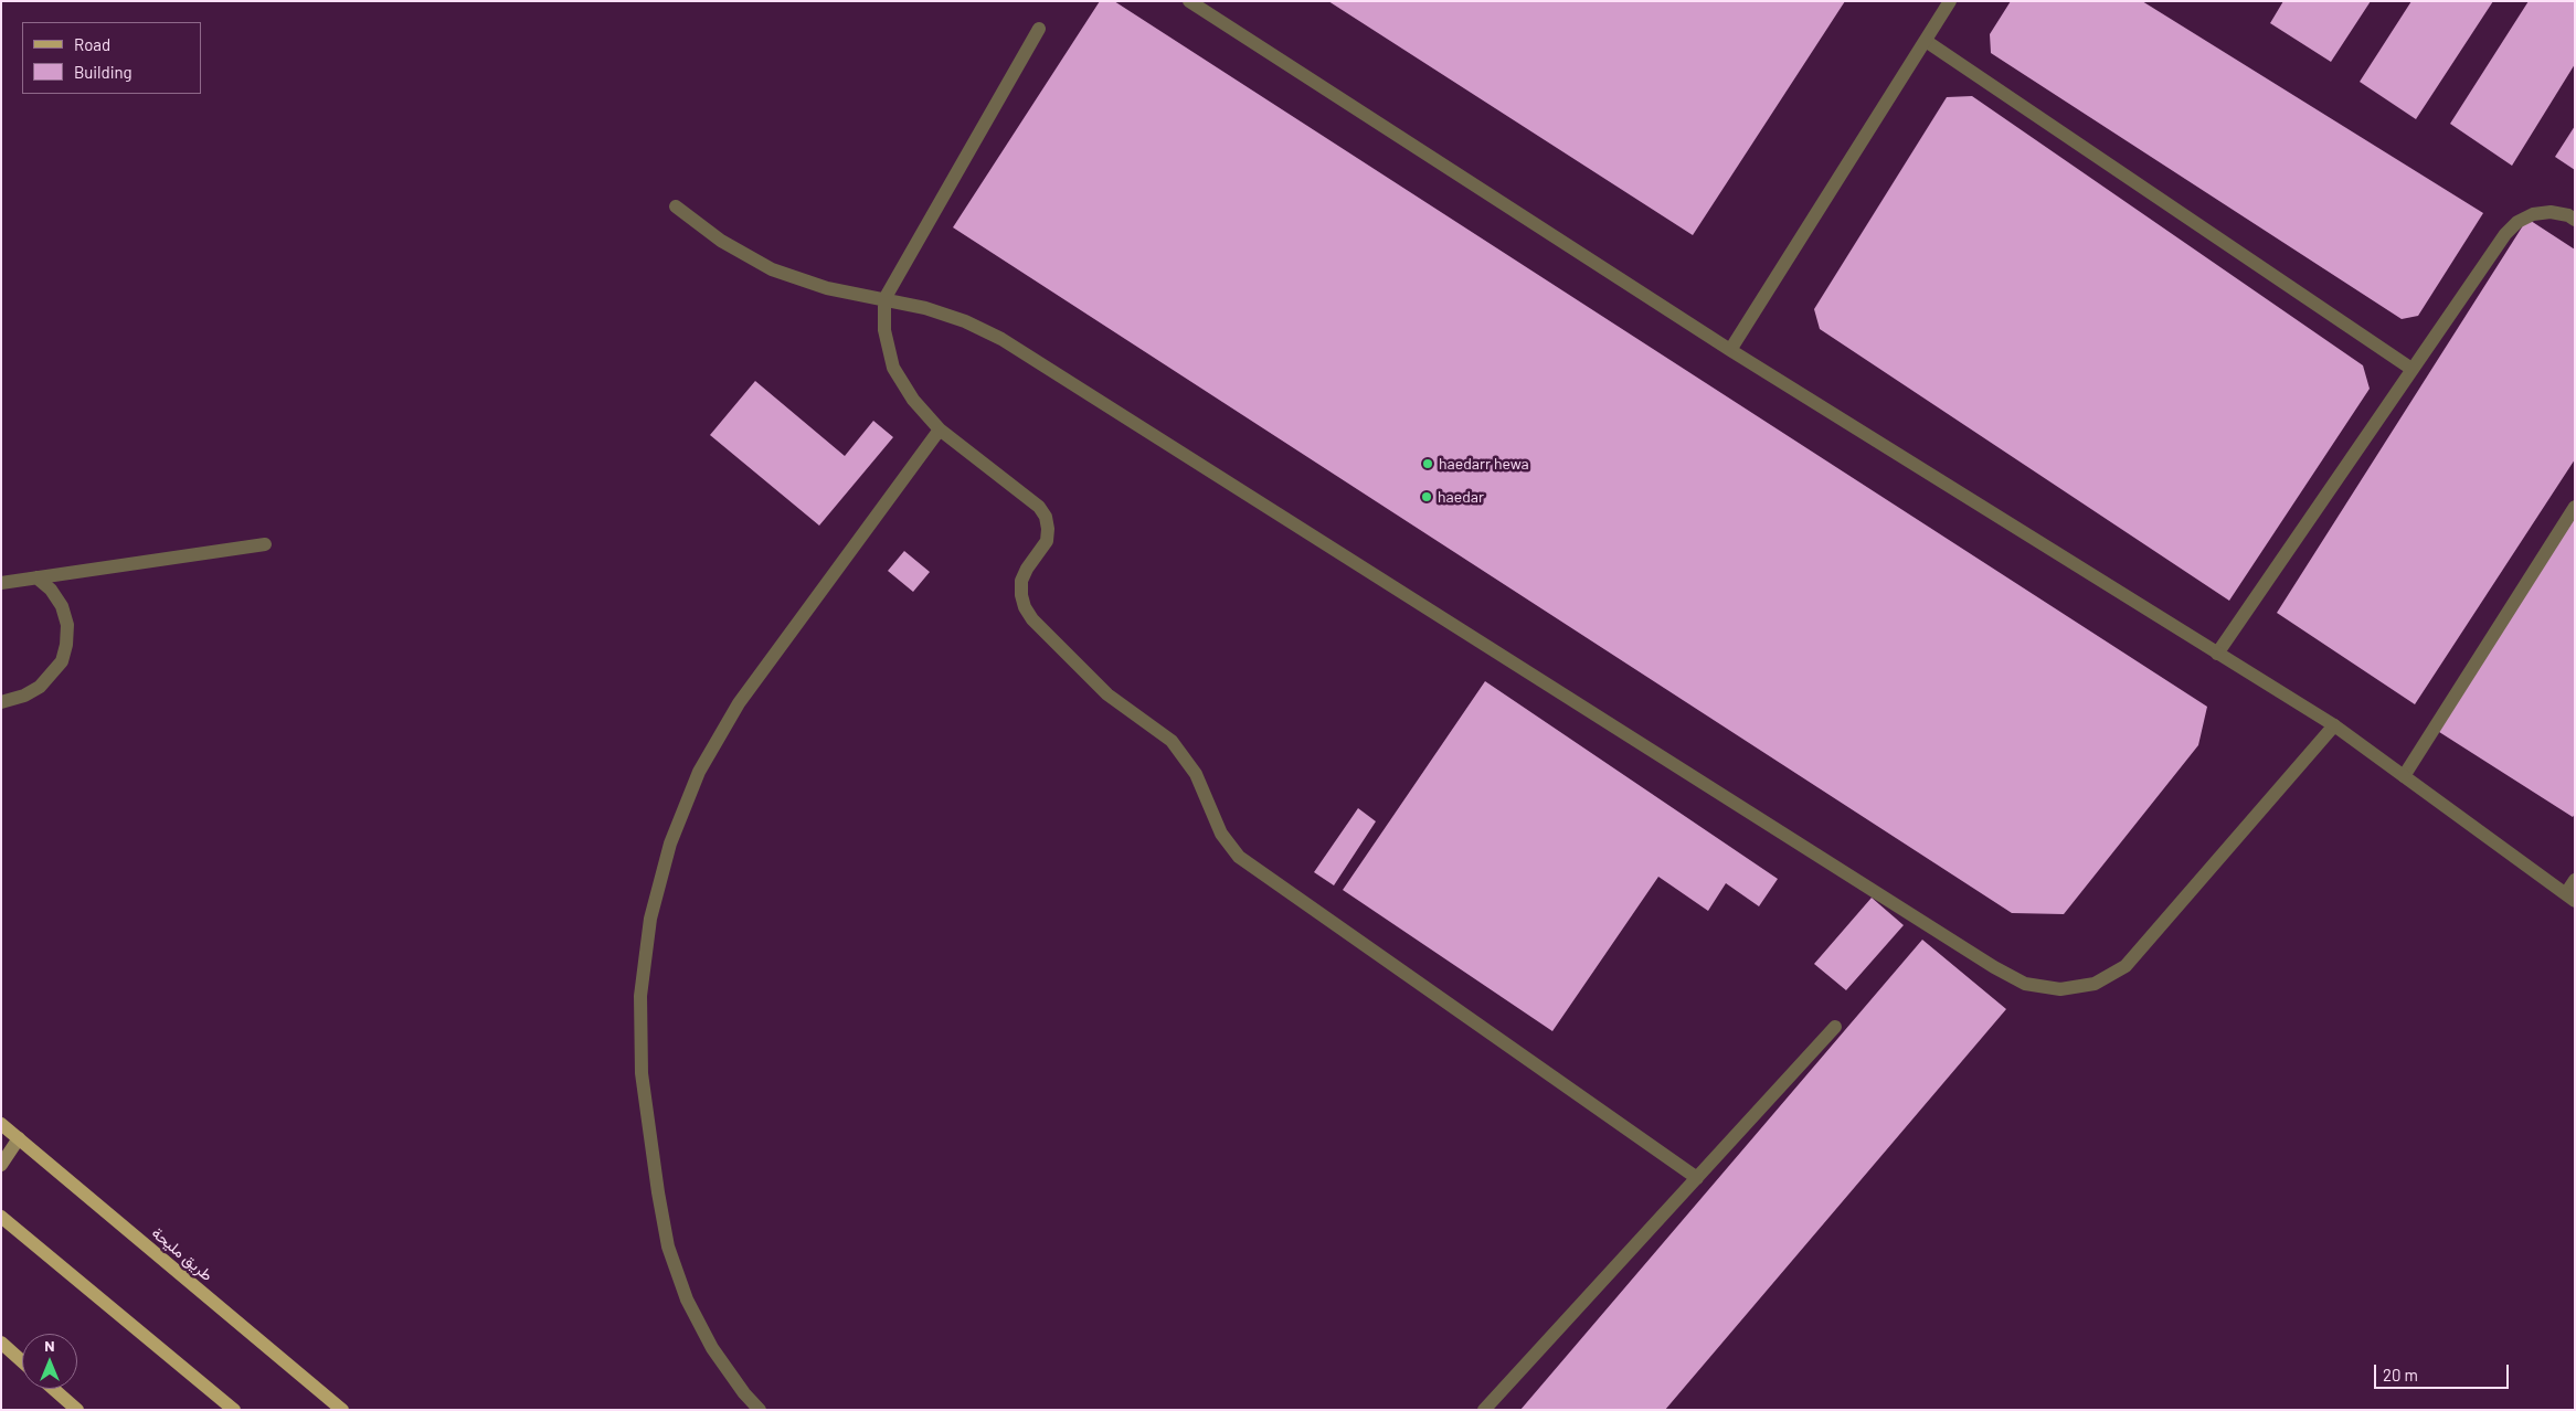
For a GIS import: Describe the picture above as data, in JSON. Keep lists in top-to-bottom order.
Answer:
{
  "streets": {
    "main road": ["طريق مليحة"]
  },
  "places": ["haedarr hewa", "haedar"],
  "legend": ["Road", "Building"],
  "scale_bar": "20 m",
  "north": "top"
}
